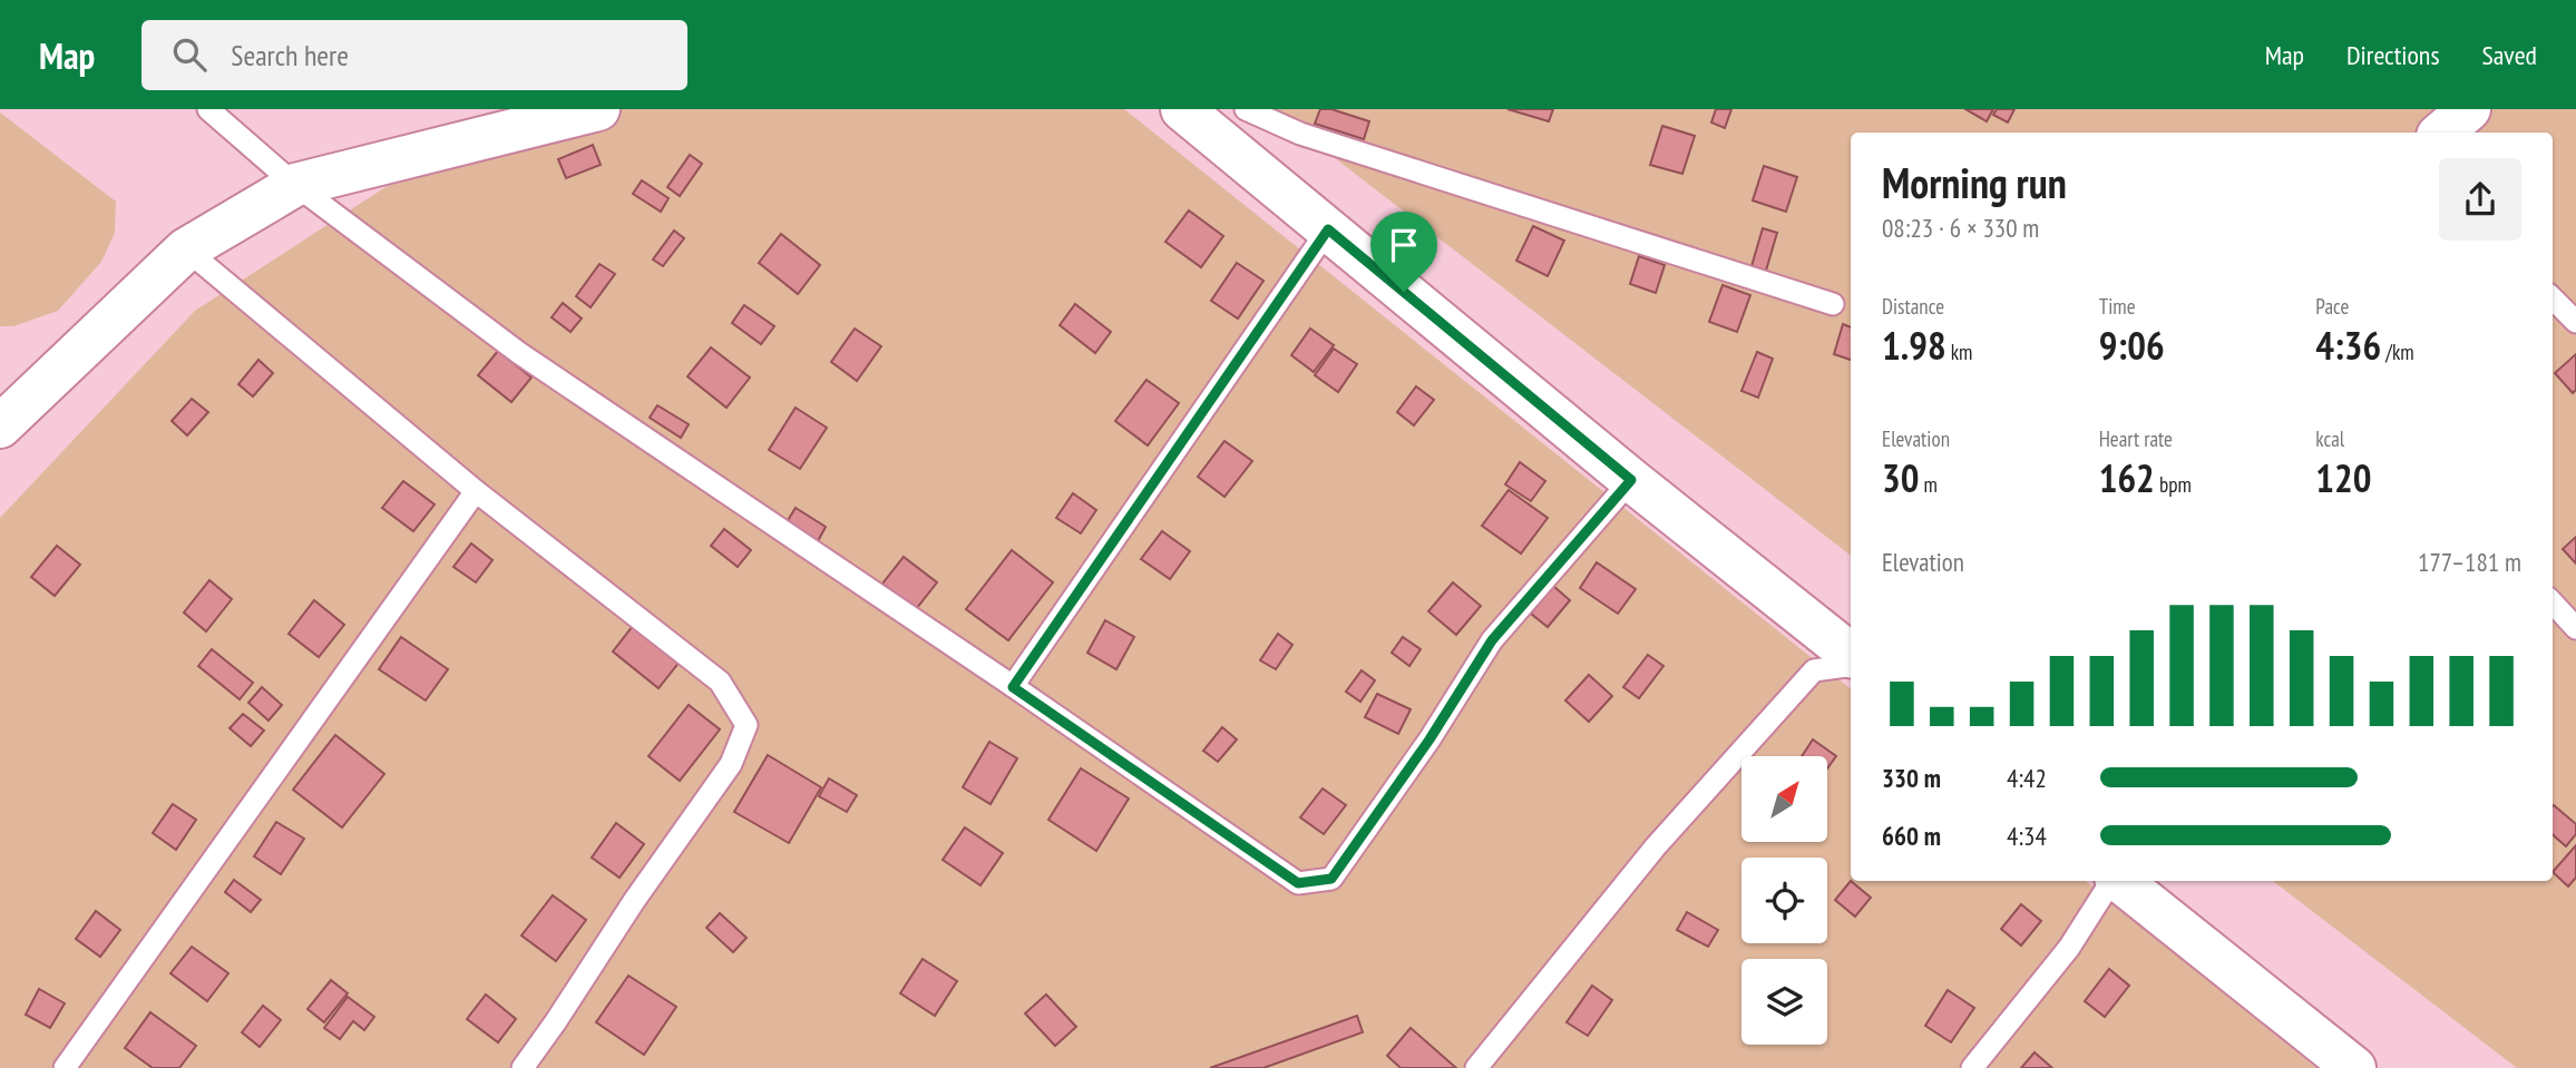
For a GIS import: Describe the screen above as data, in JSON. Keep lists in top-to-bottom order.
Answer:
{
  "north": "top right",
  "page": {
    "header": "Map",
    "search": "Search here",
    "nav": ["Map", "Directions", "Saved"],
    "heading": ["Morning run", "08:23 · 6 × 330 m"],
    "stats": [
      ["Distance", "1.98 km"],
      ["Time", "9:06"],
      ["Pace", "4:36 /km"],
      ["Elevation", "30 m"],
      ["Heart rate", "162 bpm"],
      ["kcal", "120"]
    ],
    "chart": ["Elevation", "177–181 m"],
    "list": [
      {
        "name": "330 m",
        "note": "4:42"
      },
      {
        "name": "660 m",
        "note": "4:34"
      }
    ]
  }
}
